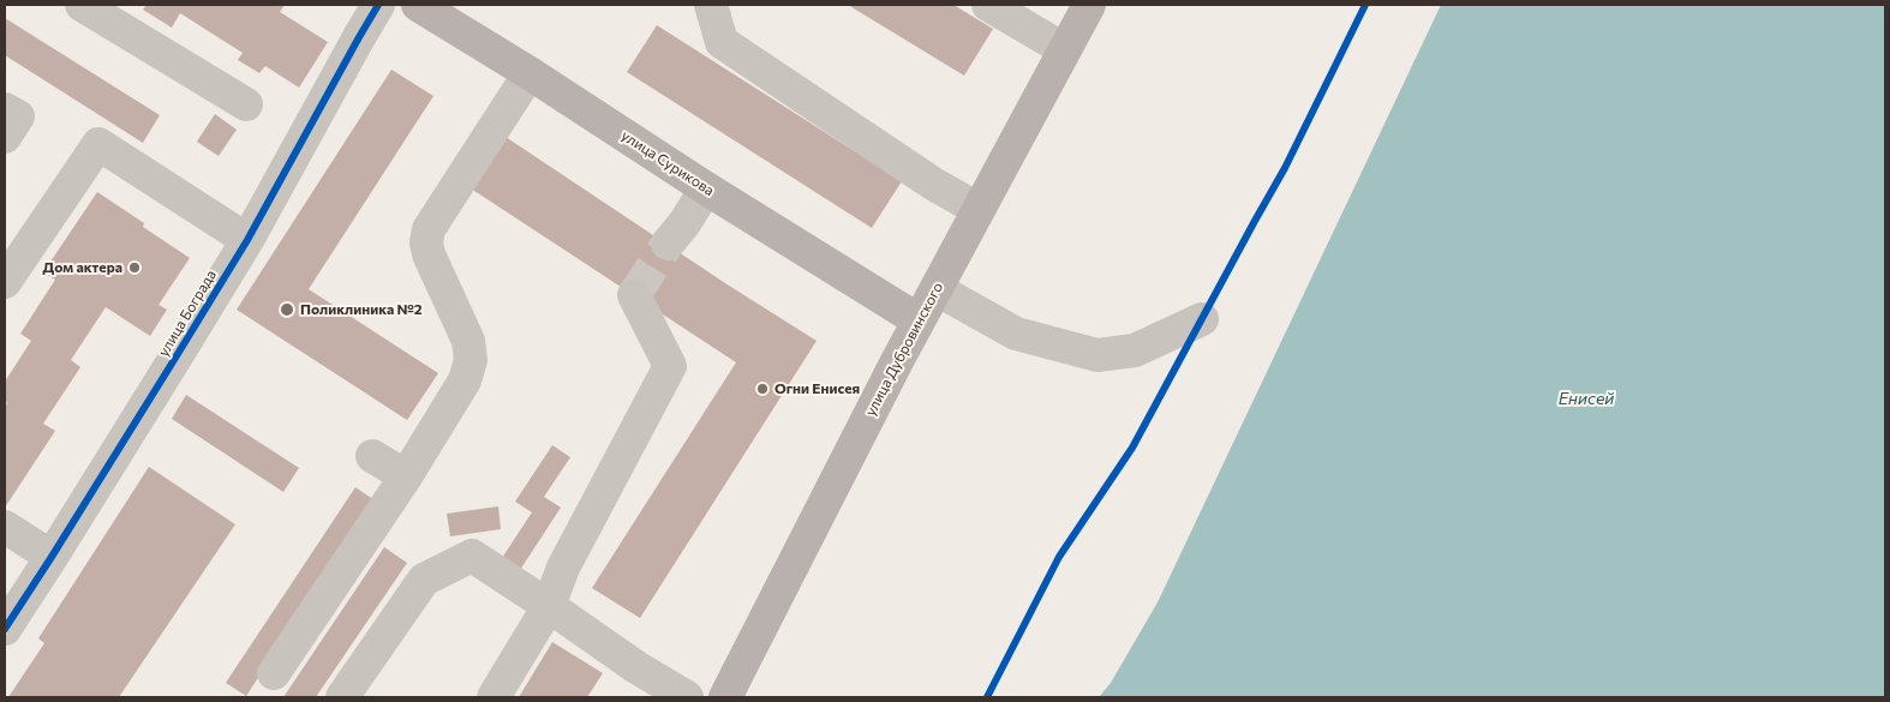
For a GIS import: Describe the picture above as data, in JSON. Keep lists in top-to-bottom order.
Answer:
{
  "streets": {
    "main road": ["улица Сурикова", "улица Дубровинского"],
    "street": ["улица Бограда"]
  },
  "crossings": [
    ["улица Сурикова", "улица Дубровинского"]
  ],
  "water": ["Енисей"],
  "places": ["Дом актера", "Поликлиника №2", "Огни Енисея"]
}
